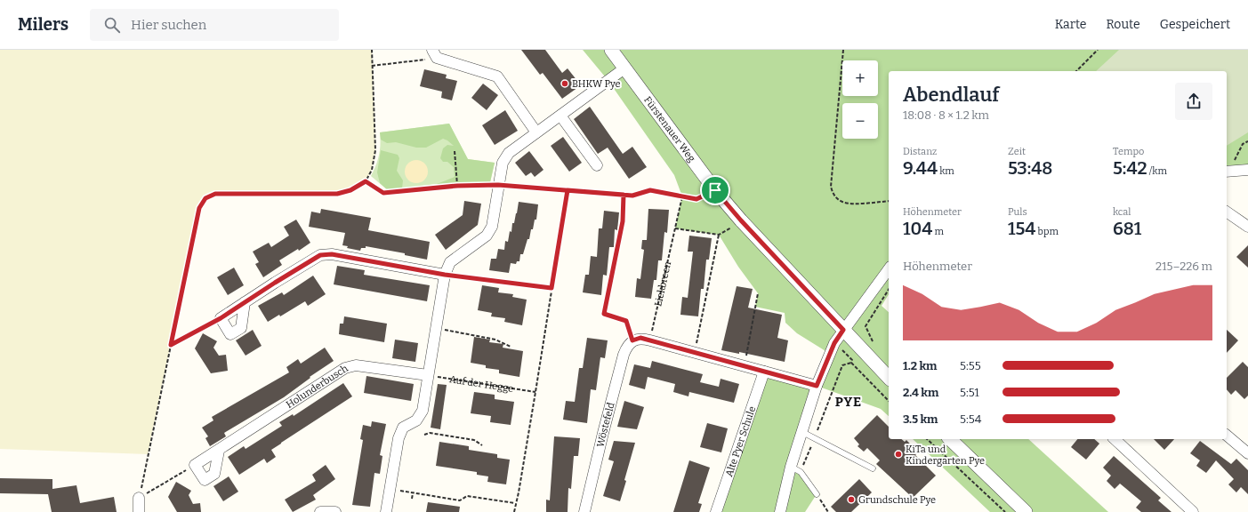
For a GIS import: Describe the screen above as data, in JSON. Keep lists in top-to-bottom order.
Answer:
{
  "streets": {
    "street": [
      "Fürstenauer Weg",
      "Holunderbusch",
      "Wöstefeld",
      "Alte Pyer Schule"
    ],
    "path": ["Liekbreen", "Auf der Hegge"]
  },
  "crossings": [
    ["Auf der Hegge", "Holunderbusch"]
  ],
  "districts": ["PYE"],
  "places": ["BHKW Pye", "KiTa und Kindergarten Pye", "Grundschule Pye"],
  "page": {
    "header": "Milers",
    "search": "Hier suchen",
    "nav": ["Karte", "Route", "Gespeichert"],
    "map_buttons": ["+", "−"],
    "heading": ["Abendlauf", "18:08 · 8 × 1.2 km"],
    "stats": [
      ["Distanz", "9.44 km"],
      ["Zeit", "53:48"],
      ["Tempo", "5:42 /km"],
      ["Höhenmeter", "104 m"],
      ["Puls", "154 bpm"],
      ["kcal", "681"]
    ],
    "chart": ["Höhenmeter", "215–226 m"],
    "list": [
      {
        "name": "1.2 km",
        "note": "5:55"
      },
      {
        "name": "2.4 km",
        "note": "5:51"
      },
      {
        "name": "3.5 km",
        "note": "5:54"
      }
    ]
  }
}
